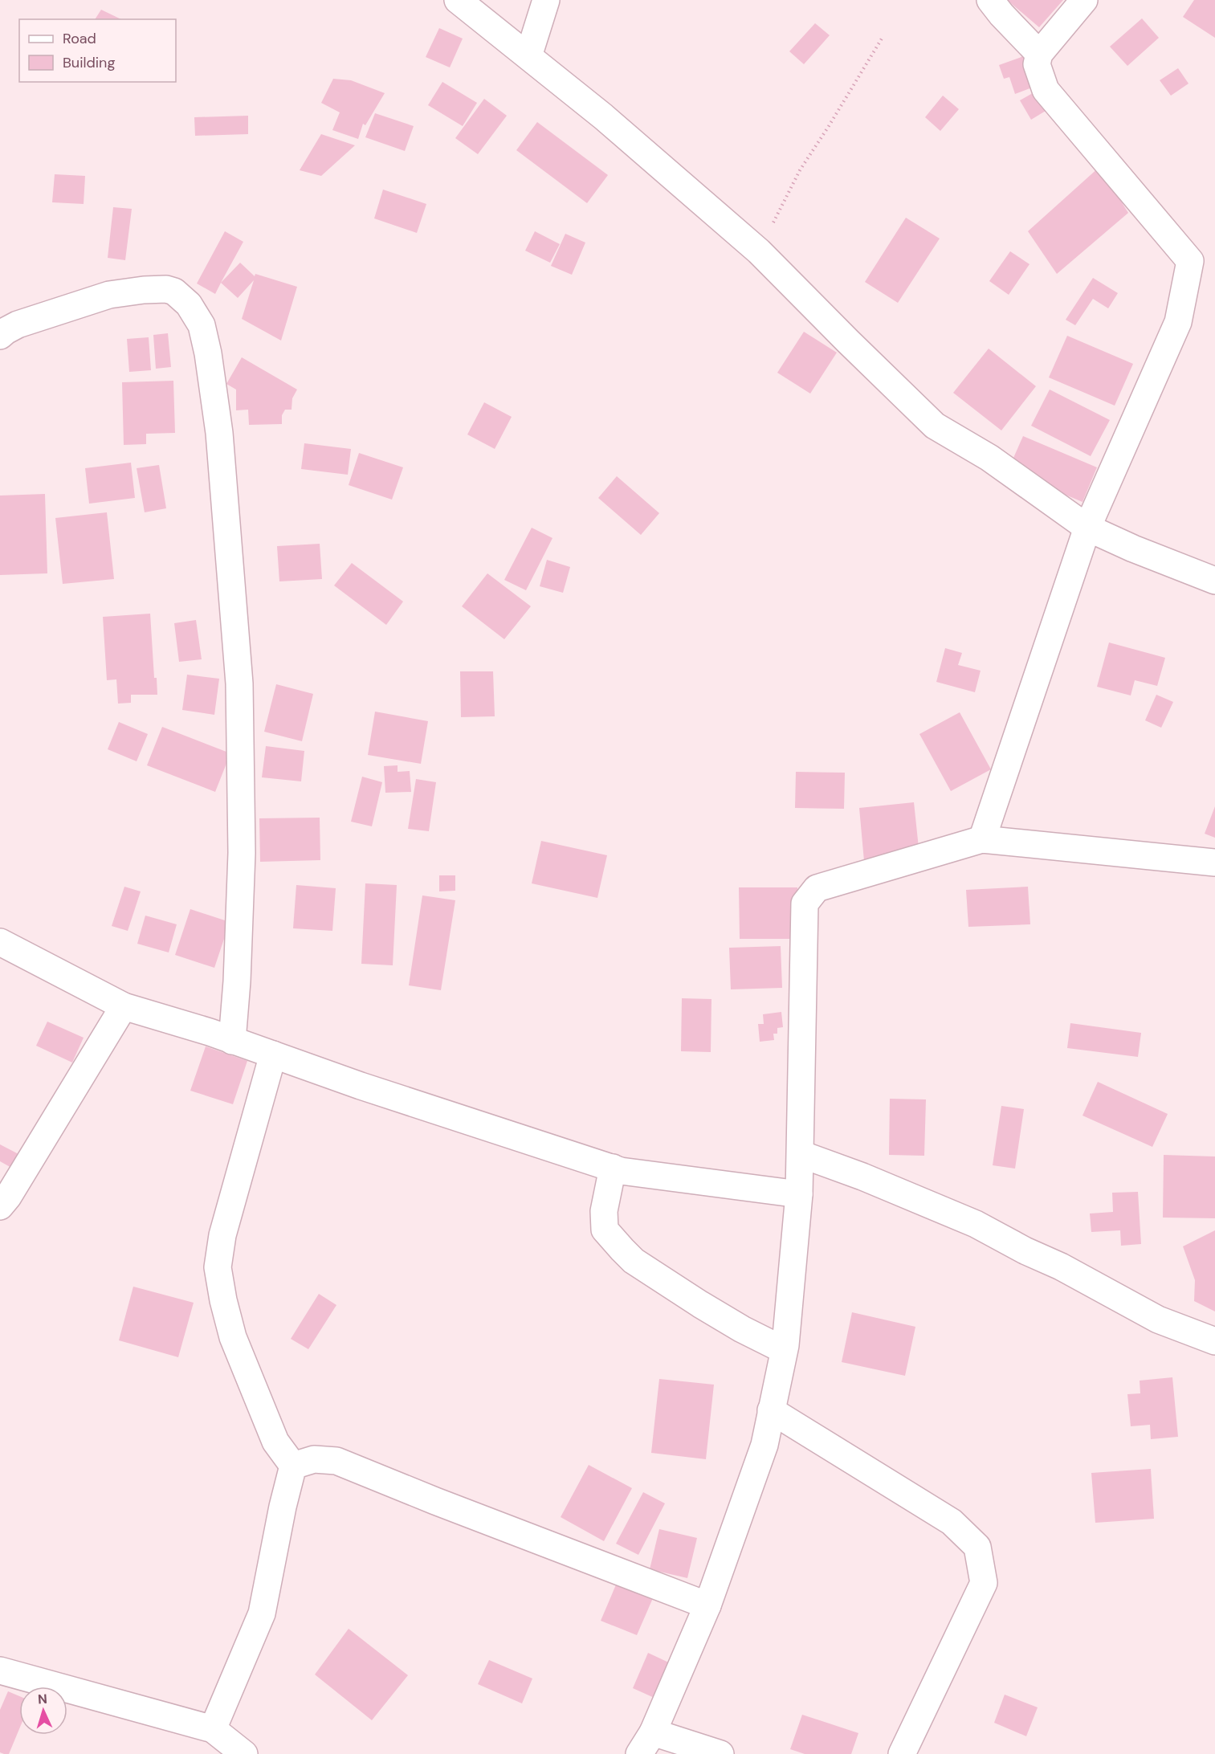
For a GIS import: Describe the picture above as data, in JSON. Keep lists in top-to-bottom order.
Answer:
{
  "legend": ["Road", "Building"],
  "north": "top"
}
